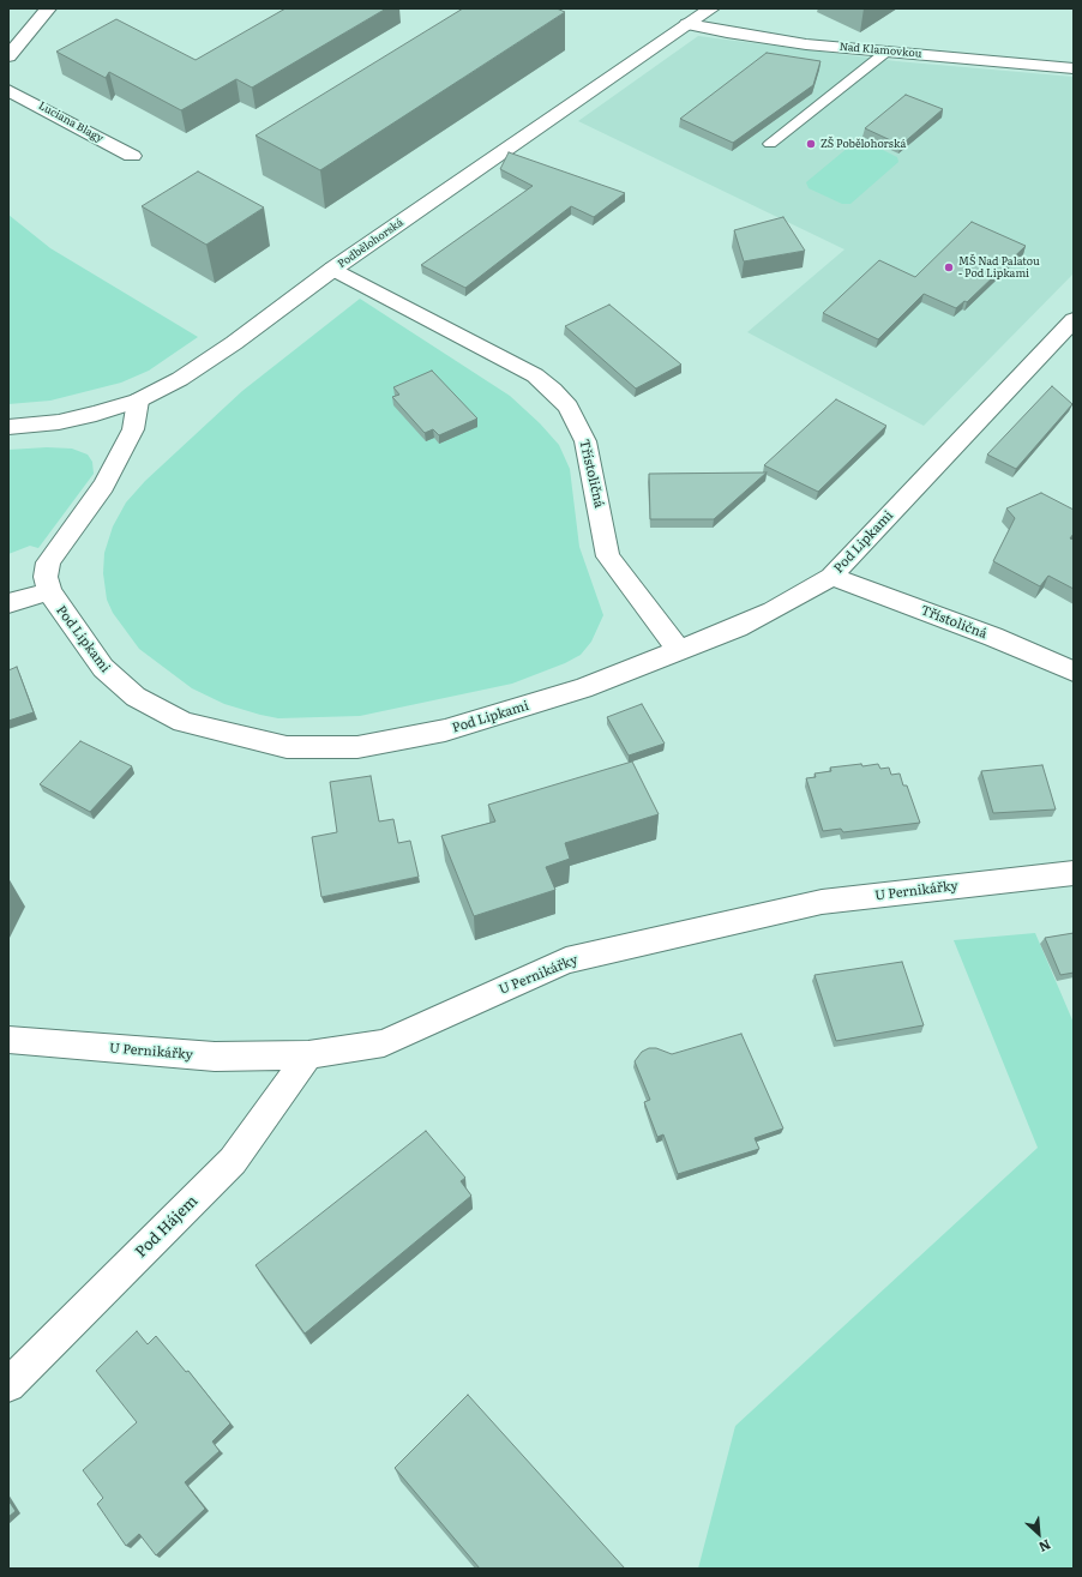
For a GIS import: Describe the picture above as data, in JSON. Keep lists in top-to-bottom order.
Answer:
{
  "streets": {
    "street": [
      "Nad Klamovkou",
      "Luciana Blagy",
      "Podbělohorská",
      "Třístoličná",
      "Pod Lipkami",
      "U Pernikářky",
      "Pod Hájem"
    ]
  },
  "crossings": [
    ["Nad Klamovkou", "Podbělohorská"],
    ["Podbělohorská", "Třístoličná"],
    ["Podbělohorská", "Pod Lipkami"],
    ["Třístoličná", "Pod Lipkami"],
    ["U Pernikářky", "Pod Hájem"]
  ],
  "places": ["ZŠ Pobělohorská", "MŠ Nad Palatou - Pod Lipkami"],
  "north": "bottom right"
}
